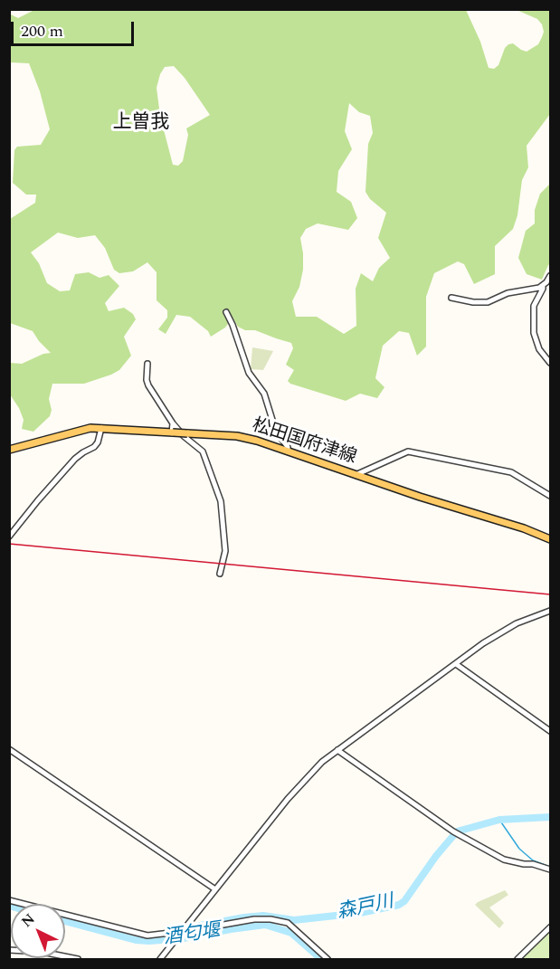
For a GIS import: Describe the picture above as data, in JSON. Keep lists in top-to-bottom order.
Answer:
{
  "streets": {
    "main road": ["松田国府津線"]
  },
  "districts": ["上曽我"],
  "water": ["森戸川", "酒匂堰"],
  "scale_bar": "200 m",
  "north": "top left"
}
